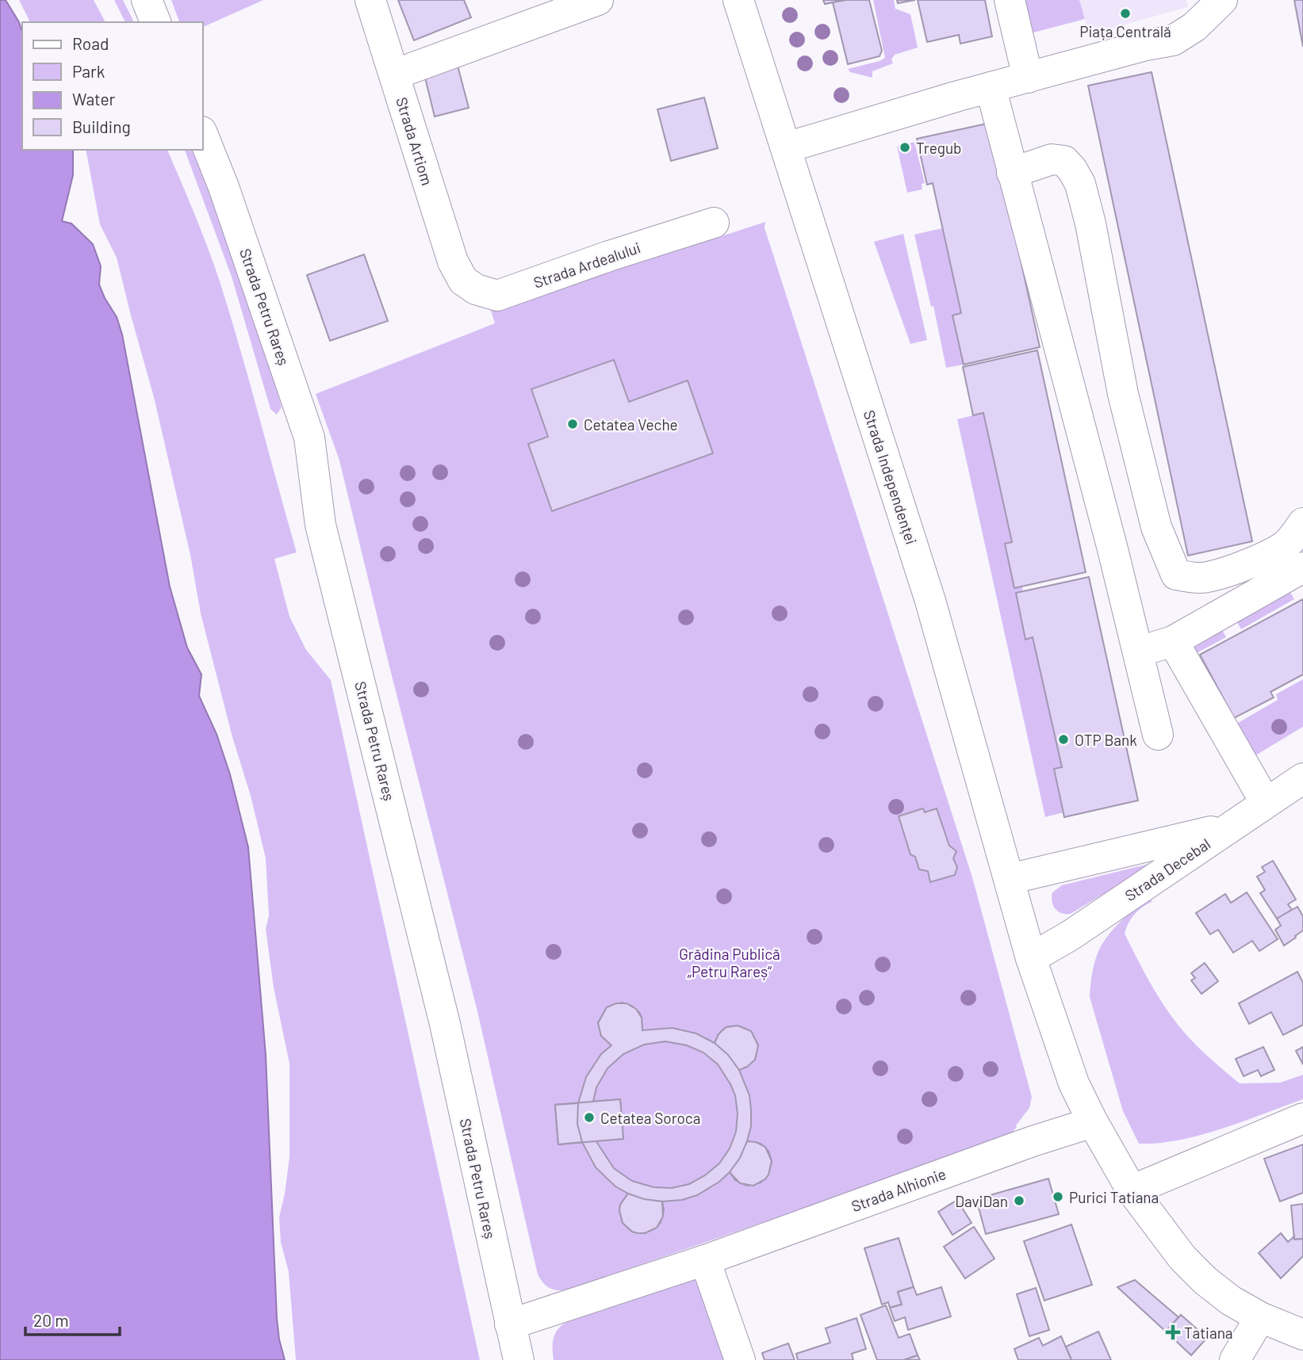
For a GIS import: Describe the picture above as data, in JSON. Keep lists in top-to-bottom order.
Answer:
{
  "streets": {
    "street": [
      "Strada Artiom",
      "Strada Ardealului",
      "Strada Petru Rareș",
      "Strada Independenței",
      "Strada Decebal",
      "Strada Alhionie"
    ]
  },
  "crossings": [
    ["Strada Artiom", "Strada Ardealului"],
    ["Strada Petru Rareș", "Strada Alhionie"],
    ["Strada Independenței", "Strada Decebal"]
  ],
  "parks": ["Grădina Publică „Petru Rareș“"],
  "places": {
    "other": [
      "Piața Centrală",
      "Tregub",
      "Cetatea Veche",
      "OTP Bank",
      "Cetatea Soroca",
      "Purici Tatiana",
      "DaviDan"
    ],
    "health": ["Tatiana"]
  },
  "legend": [
    "Road",
    "Park",
    "Water",
    "Building"
  ],
  "scale_bar": "20 m"
}
